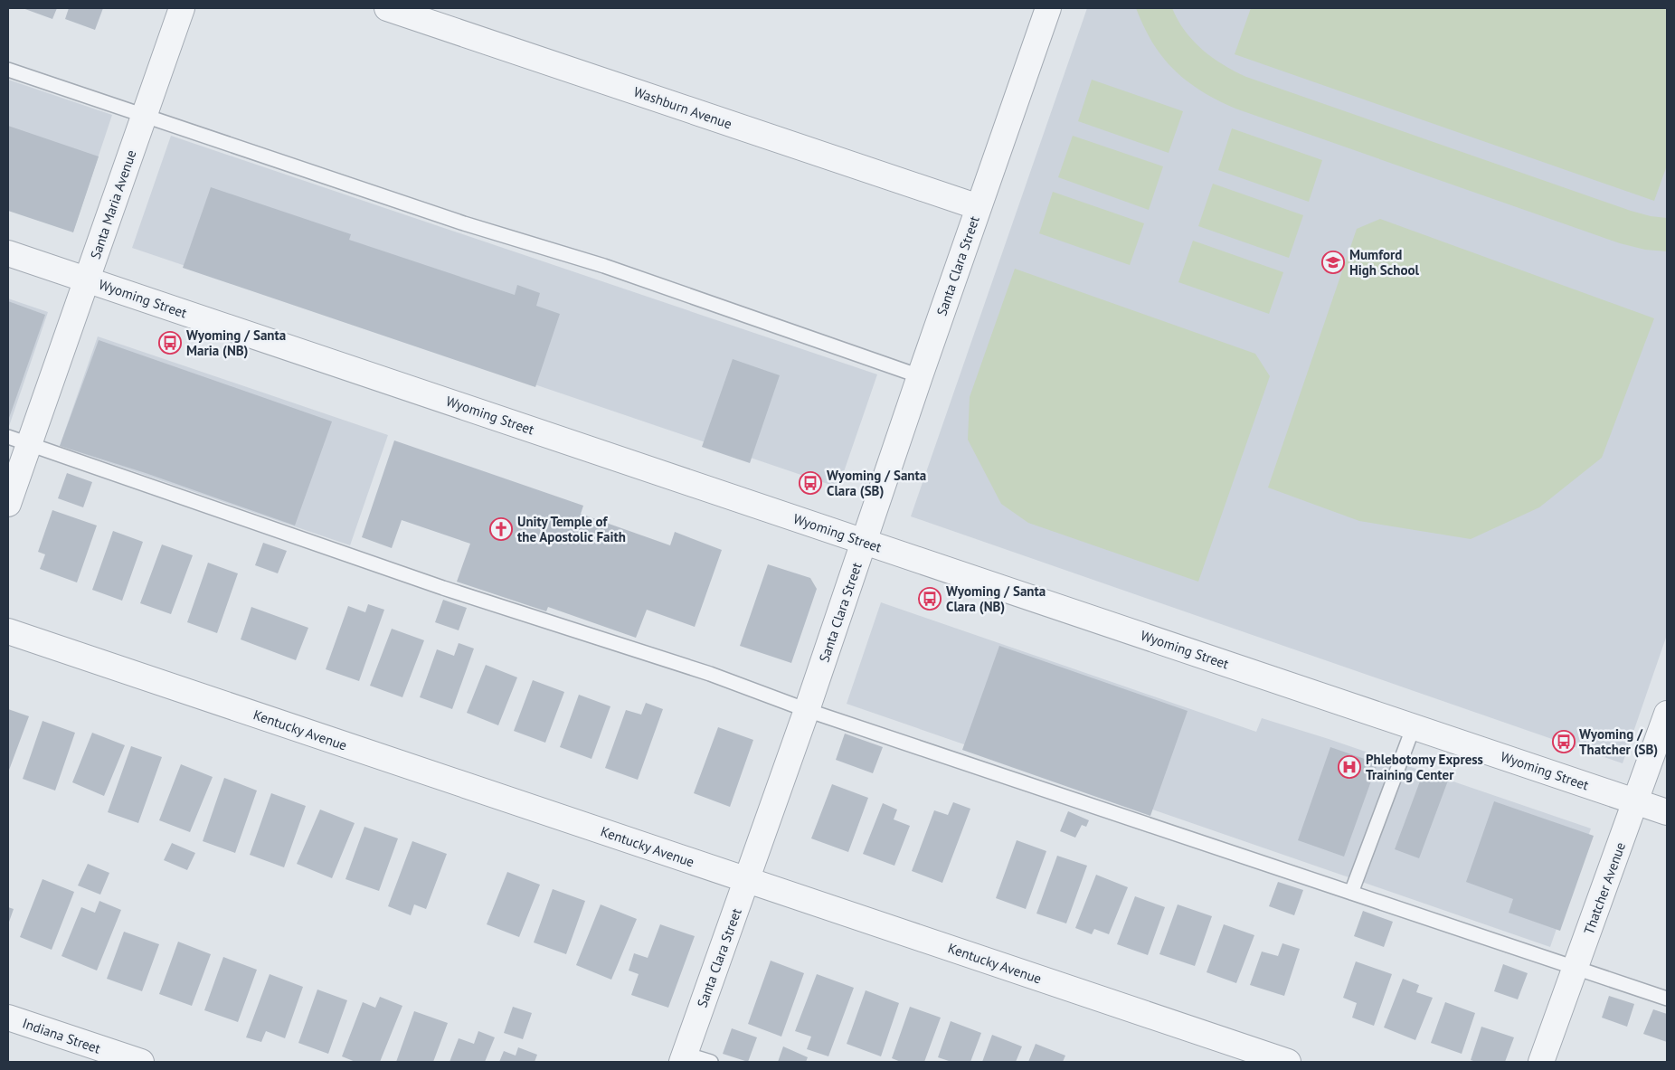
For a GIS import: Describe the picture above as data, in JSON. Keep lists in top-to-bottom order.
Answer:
{
  "streets": {
    "street": [
      "Washburn Avenue",
      "Santa Maria Avenue",
      "Santa Clara Street",
      "Wyoming Street",
      "Kentucky Avenue",
      "Thatcher Avenue",
      "Indiana Street"
    ]
  },
  "crossings": [
    ["Washburn Avenue", "Santa Clara Street"],
    ["Santa Maria Avenue", "Wyoming Street"],
    ["Santa Clara Street", "Wyoming Street"],
    ["Santa Clara Street", "Kentucky Avenue"],
    ["Wyoming Street", "Thatcher Avenue"]
  ],
  "places": {
    "school or university": ["Mumford High School"],
    "bus stop": [
      "Wyoming / Santa Maria (NB)",
      "Wyoming / Santa Clara (SB)",
      "Wyoming / Santa Clara (NB)",
      "Wyoming / Thatcher (SB)"
    ],
    "church": ["Unity Temple of the Apostolic Faith"],
    "hospital": ["Phlebotomy Express Training Center"]
  }
}
